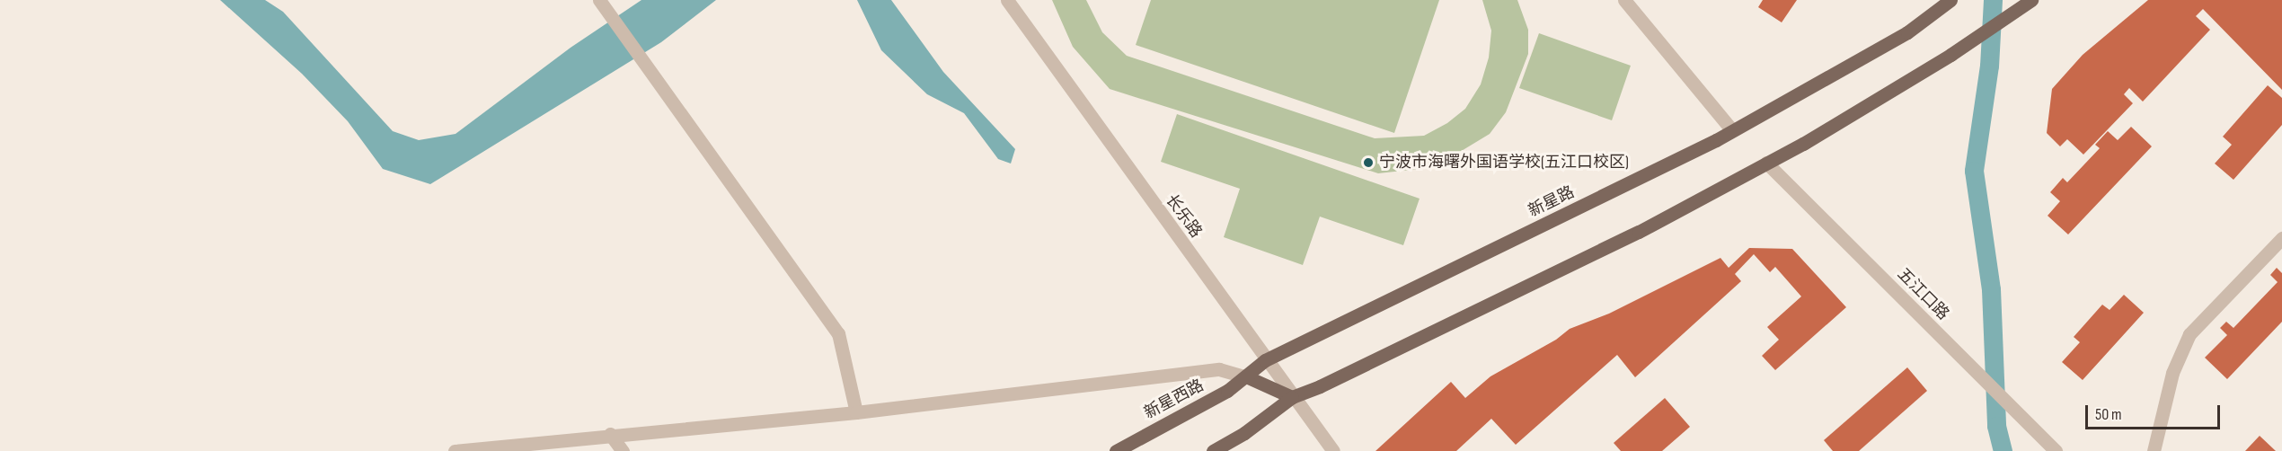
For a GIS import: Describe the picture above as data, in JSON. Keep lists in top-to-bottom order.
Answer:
{
  "streets": {
    "main road": ["新星路", "新星西路"],
    "street": ["长乐路", "五江口路"]
  },
  "crossings": [
    ["新星路", "长乐路"],
    ["新星路", "新星西路"]
  ],
  "places": ["宁波市海曙外国语学校(五江口校区)"],
  "scale_bar": "50 m"
}
